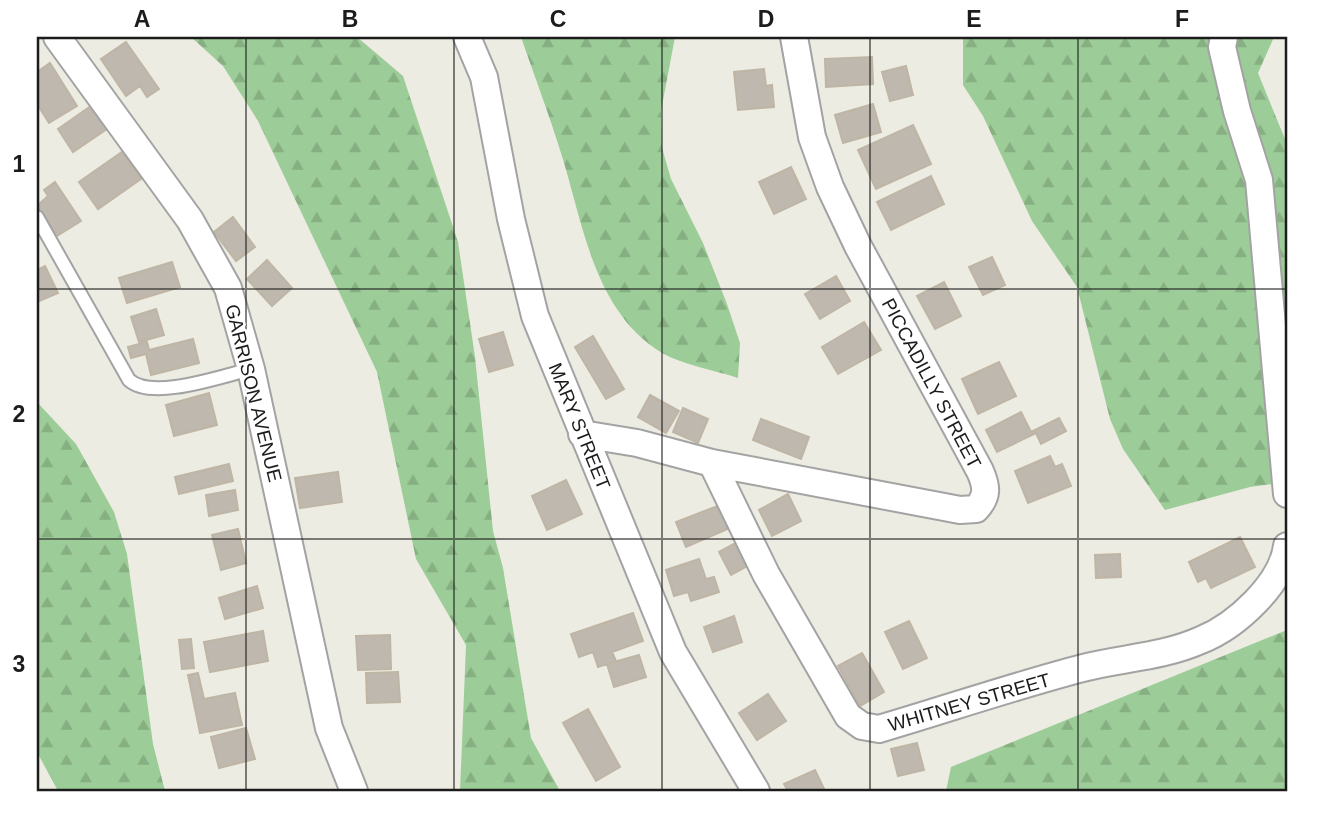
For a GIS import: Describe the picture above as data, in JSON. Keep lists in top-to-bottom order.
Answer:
{
  "streets": {
    "street": [
      "PICCADILLY STREET",
      "GARRISON AVENUE",
      "MARY STREET",
      "WHITNEY STREET"
    ]
  },
  "crossings": [
    ["PICCADILLY STREET", "MARY STREET"],
    ["PICCADILLY STREET", "WHITNEY STREET"]
  ],
  "grid": {
    "columns": [
      "A",
      "B",
      "C",
      "D",
      "E",
      "F"
    ],
    "rows": ["1", "2", "3"]
  }
}
